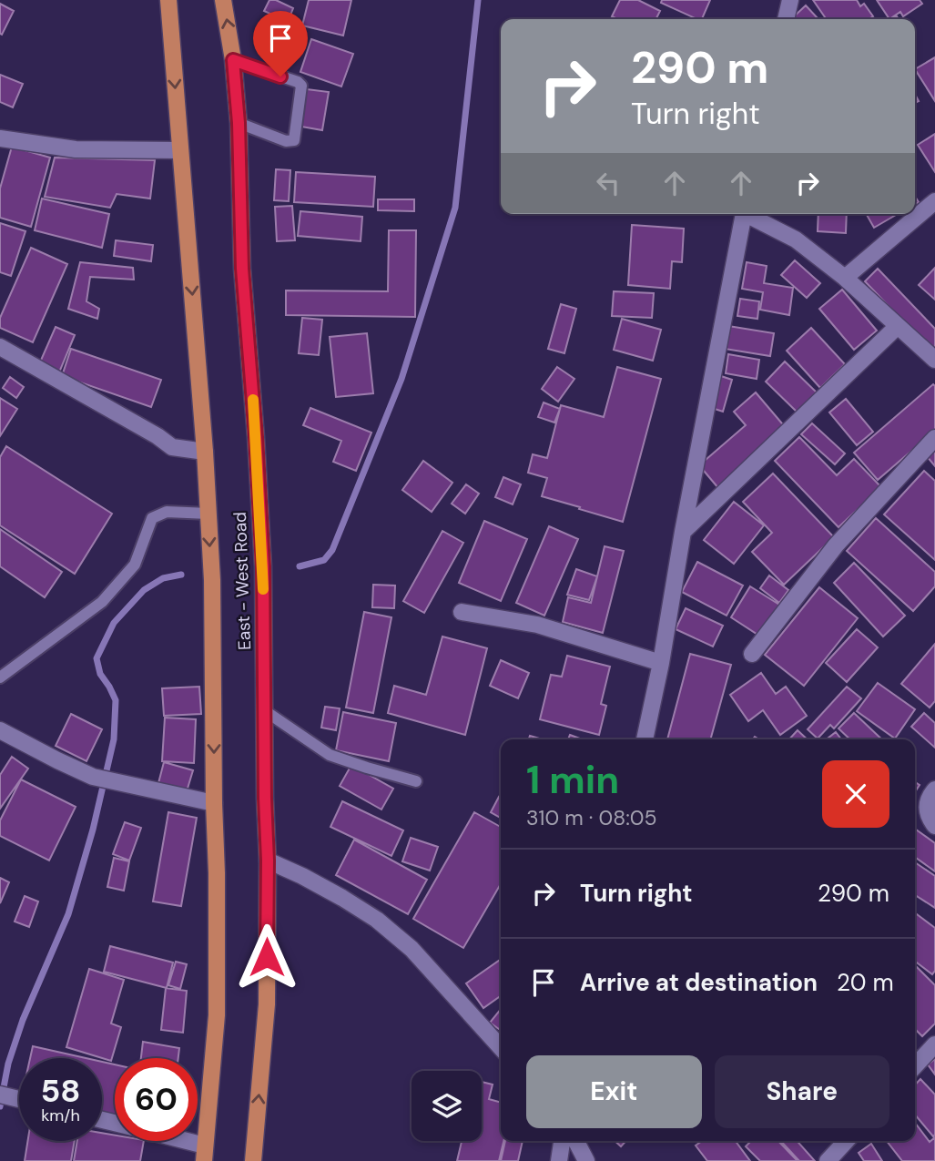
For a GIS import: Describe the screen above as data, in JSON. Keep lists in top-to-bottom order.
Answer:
{
  "streets": {
    "main road": ["East - West Road"]
  },
  "page": {
    "turn": ["290 m", "Turn right"],
    "heading": ["1 min", "310 m · 08:05"],
    "list": [
      {
        "name": "Turn right",
        "value": "290 m"
      },
      {
        "name": "Arrive at destination",
        "value": "20 m"
      }
    ],
    "buttons": ["Exit", "Share"],
    "speed": "58 km/h",
    "limit": "60"
  }
}
